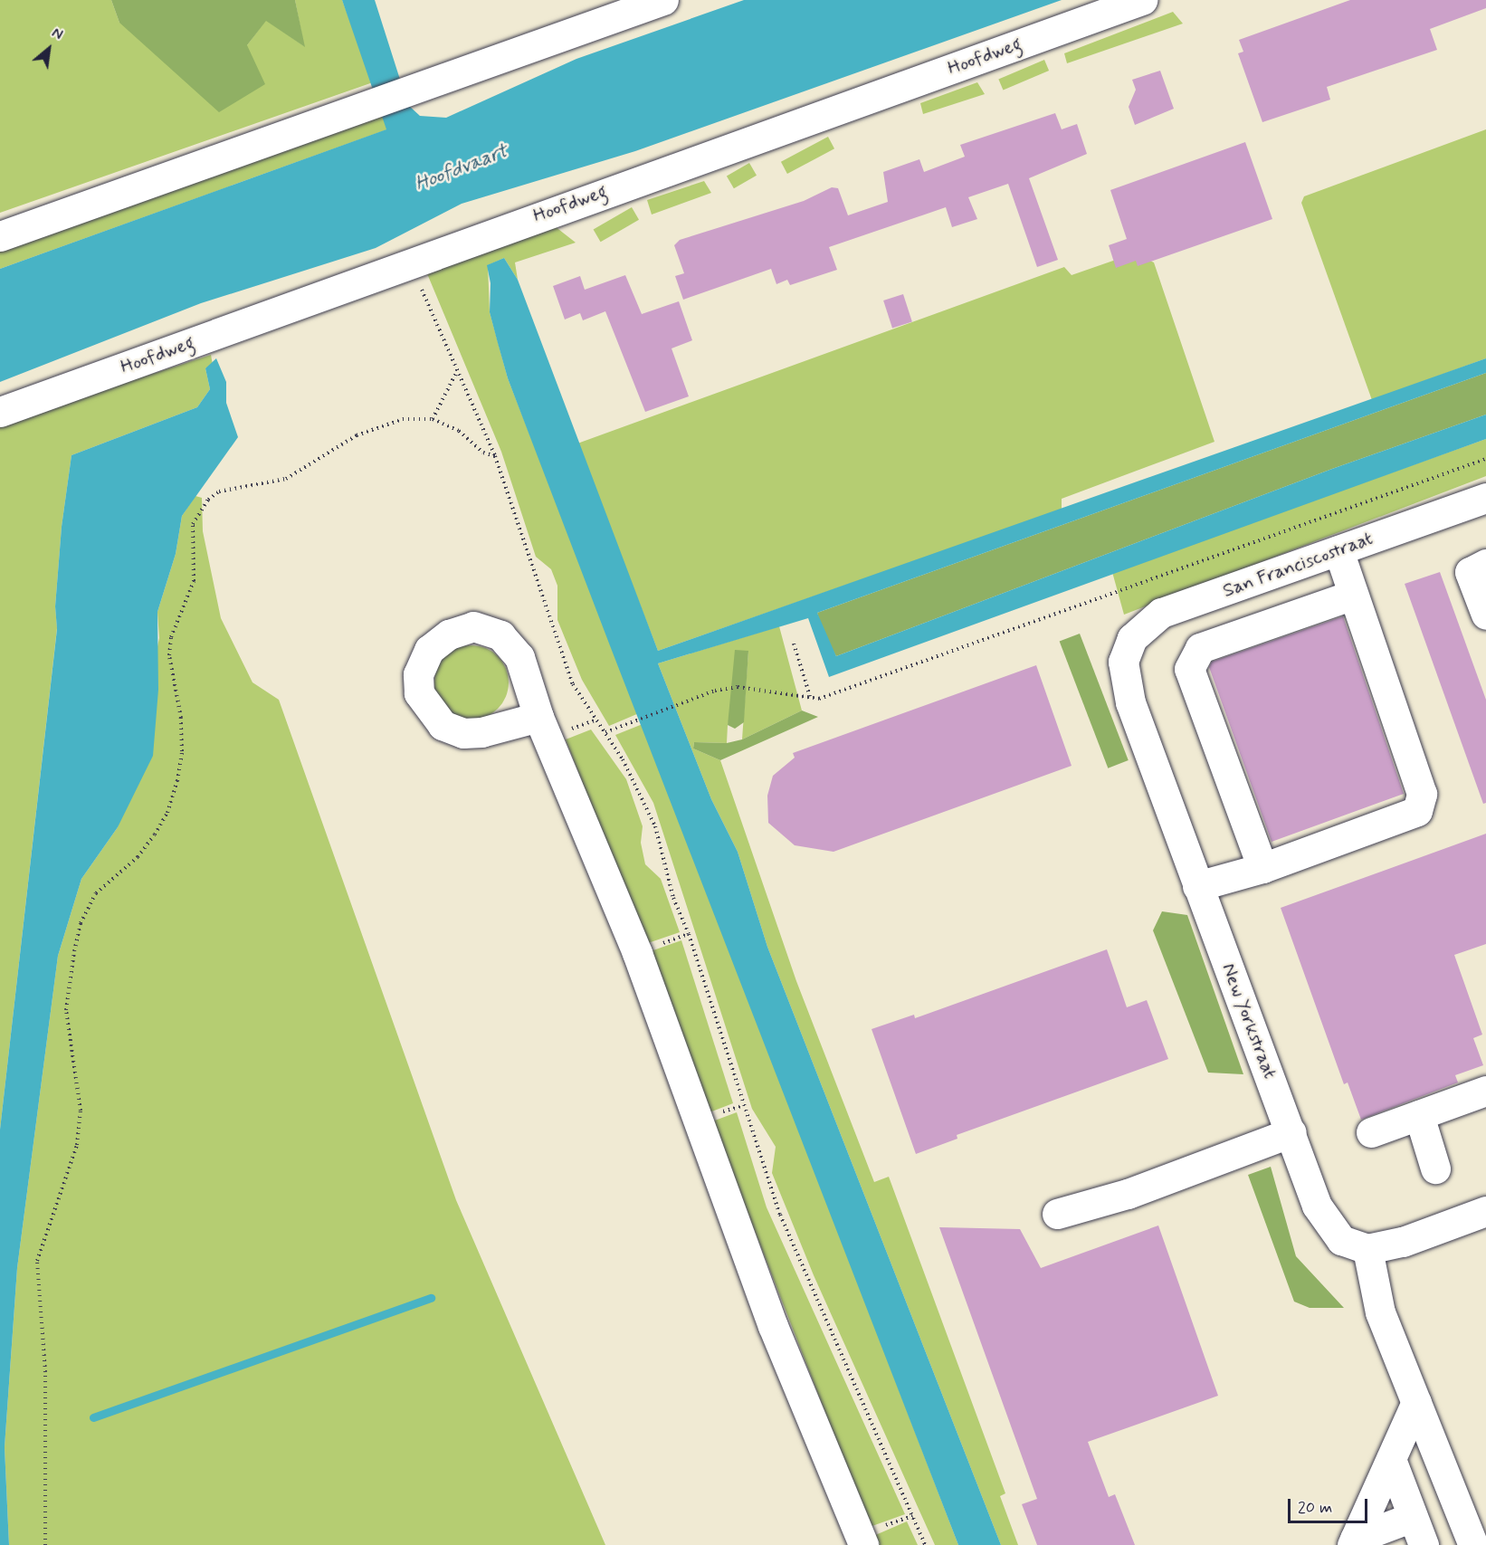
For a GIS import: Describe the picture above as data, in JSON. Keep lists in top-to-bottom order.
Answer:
{
  "streets": {
    "street": ["Hoofdweg", "San Franciscostraat", "New Yorkstraat"]
  },
  "crossings": [
    ["San Franciscostraat", "New Yorkstraat"]
  ],
  "water": ["Hoofdvaart"],
  "scale_bar": "20 m",
  "north": "top right"
}
